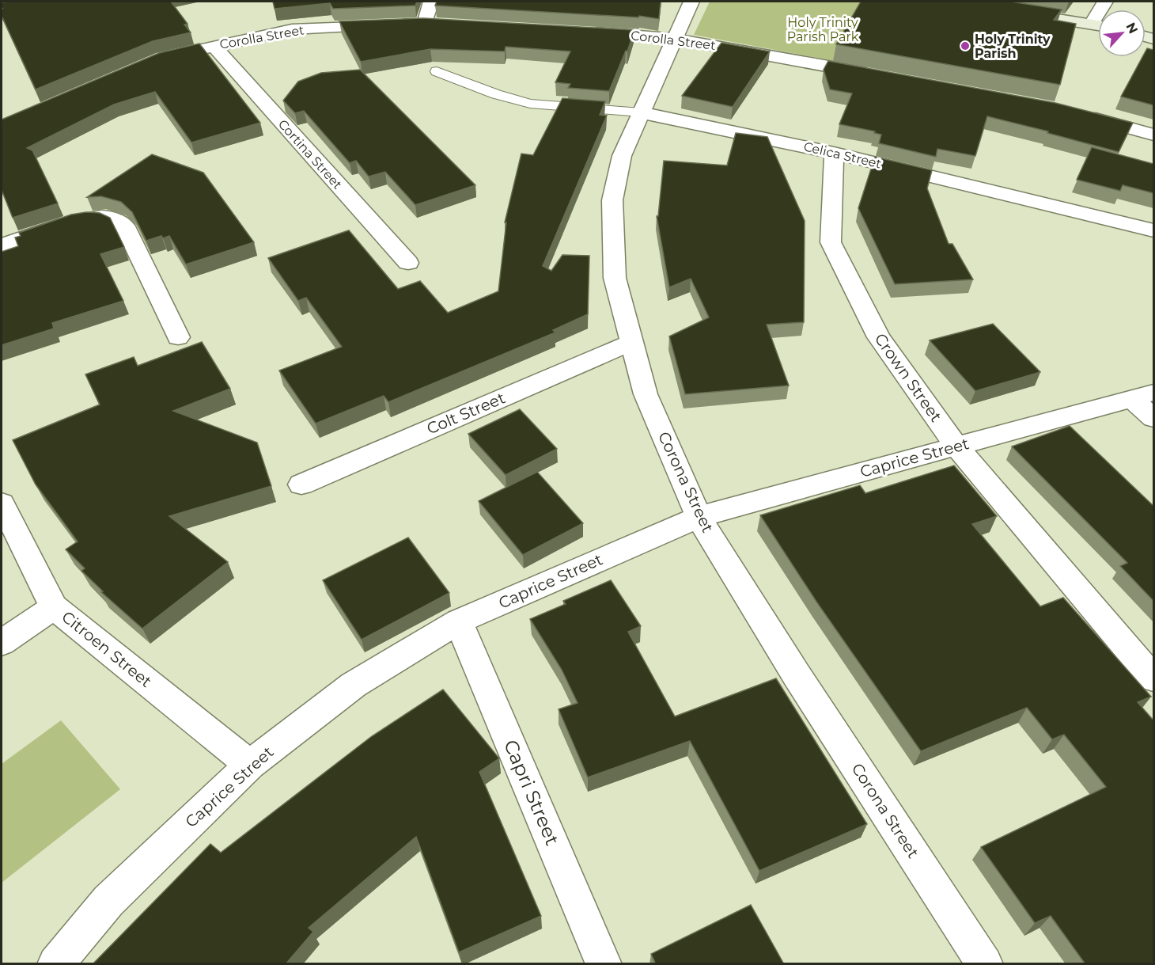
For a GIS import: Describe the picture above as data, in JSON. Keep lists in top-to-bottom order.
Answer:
{
  "streets": {
    "street": [
      "Corolla Street",
      "Cortina Street",
      "Celica Street",
      "Crown Street",
      "Colt Street",
      "Caprice Street",
      "Corona Street",
      "Citroen Street",
      "Capri Street"
    ]
  },
  "crossings": [
    ["Corolla Street", "Cortina Street"],
    ["Corolla Street", "Corona Street"],
    ["Celica Street", "Crown Street"],
    ["Celica Street", "Corona Street"],
    ["Crown Street", "Caprice Street"],
    ["Colt Street", "Corona Street"],
    ["Caprice Street", "Corona Street"],
    ["Caprice Street", "Citroen Street"],
    ["Caprice Street", "Capri Street"]
  ],
  "parks": ["Holy Trinity Parish Park"],
  "places": ["Holy Trinity Parish"],
  "north": "top right"
}
